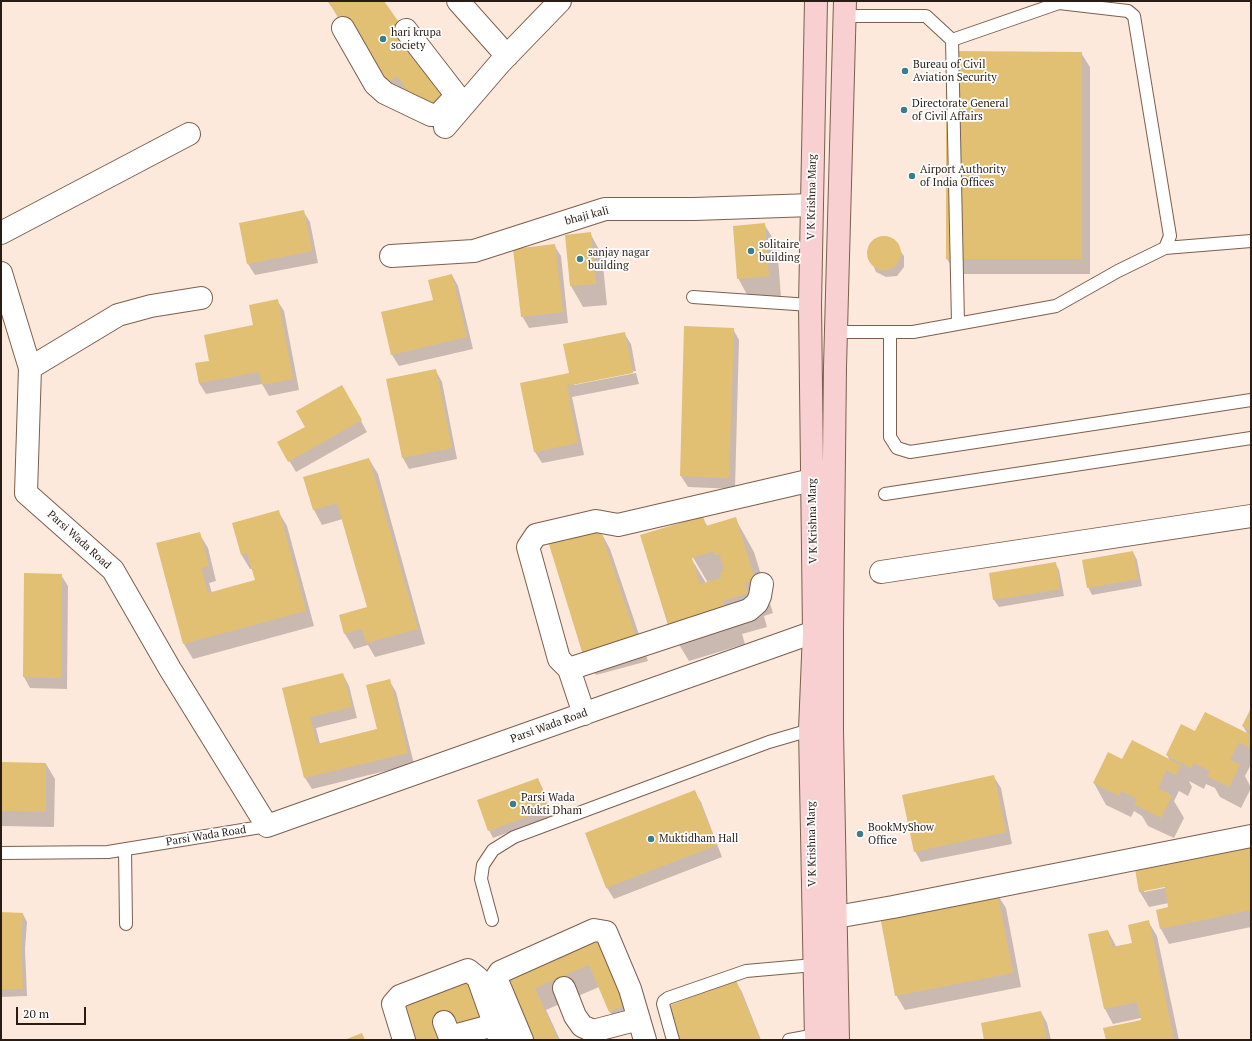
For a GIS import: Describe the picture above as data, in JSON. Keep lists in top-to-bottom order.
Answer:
{
  "streets": {
    "main road": ["V K Krishna Marg"],
    "street": ["bhaji kali", "Parsi Wada Road"]
  },
  "crossings": [
    ["V K Krishna Marg", "bhaji kali"],
    ["V K Krishna Marg", "Parsi Wada Road"]
  ],
  "places": [
    "hari krupa society",
    "Bureau of Civil Aviation Security",
    "Directorate General of Civil Affairs",
    "Airport Authority of India Offices",
    "solitaire building",
    "sanjay nagar building",
    "Parsi Wada Mukti Dham",
    "BookMyShow Office",
    "Muktidham Hall"
  ],
  "scale_bar": "20 m"
}
